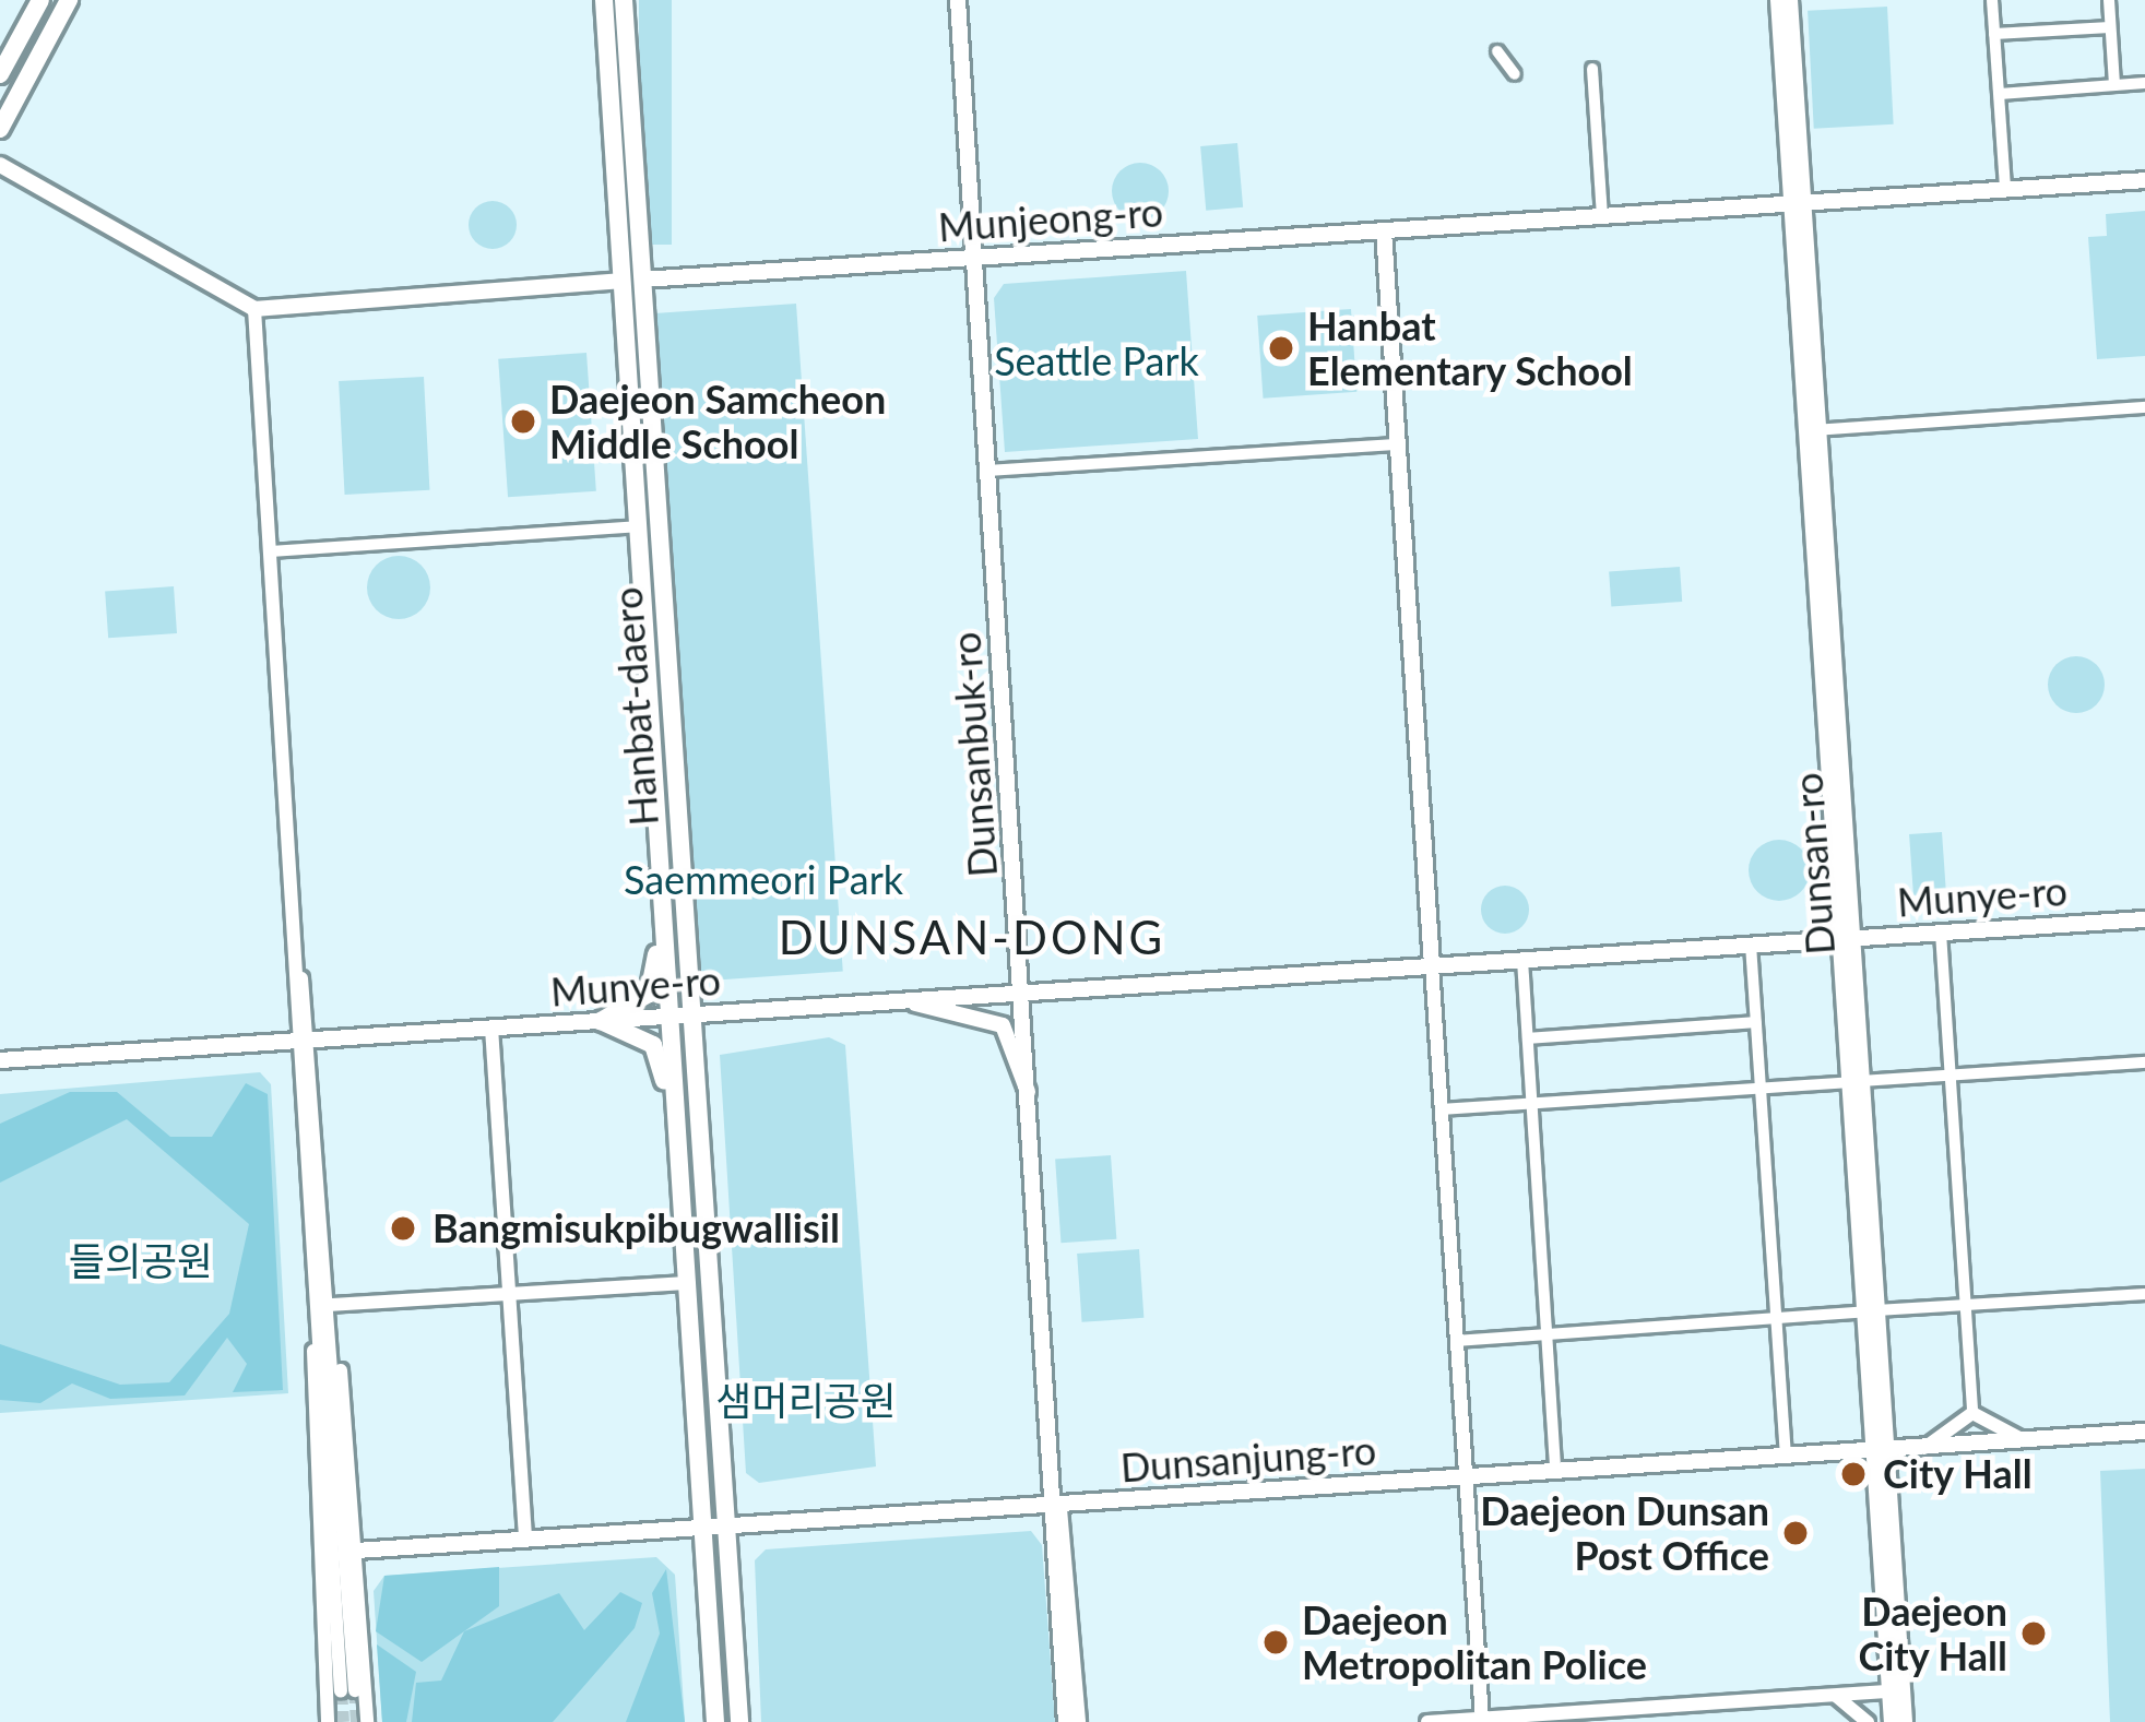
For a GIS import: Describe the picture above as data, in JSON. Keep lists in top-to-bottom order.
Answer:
{
  "streets": {
    "main road": [
      "Munjeong-ro",
      "Hanbat-daero",
      "Dunsanbuk-ro",
      "Dunsan-ro",
      "Munye-ro",
      "Dunsanjung-ro"
    ]
  },
  "crossings": [
    ["Munjeong-ro", "Hanbat-daero"],
    ["Munjeong-ro", "Dunsanbuk-ro"],
    ["Munjeong-ro", "Dunsan-ro"],
    ["Hanbat-daero", "Munye-ro"],
    ["Hanbat-daero", "Dunsanjung-ro"],
    ["Dunsanbuk-ro", "Munye-ro"],
    ["Dunsanbuk-ro", "Dunsanjung-ro"],
    ["Dunsan-ro", "Munye-ro"],
    ["Dunsan-ro", "Dunsanjung-ro"]
  ],
  "districts": ["DUNSAN-DONG"],
  "parks": [
    "Seattle Park",
    "Saemmeori Park",
    "들의공원",
    "샘머리공원"
  ],
  "places": [
    "Hanbat Elementary School",
    "Daejeon Samcheon Middle School",
    "Bangmisukpibugwallisil",
    "City Hall",
    "Daejeon Dunsan Post Office",
    "Daejeon City Hall",
    "Daejeon Metropolitan Police"
  ]
}
